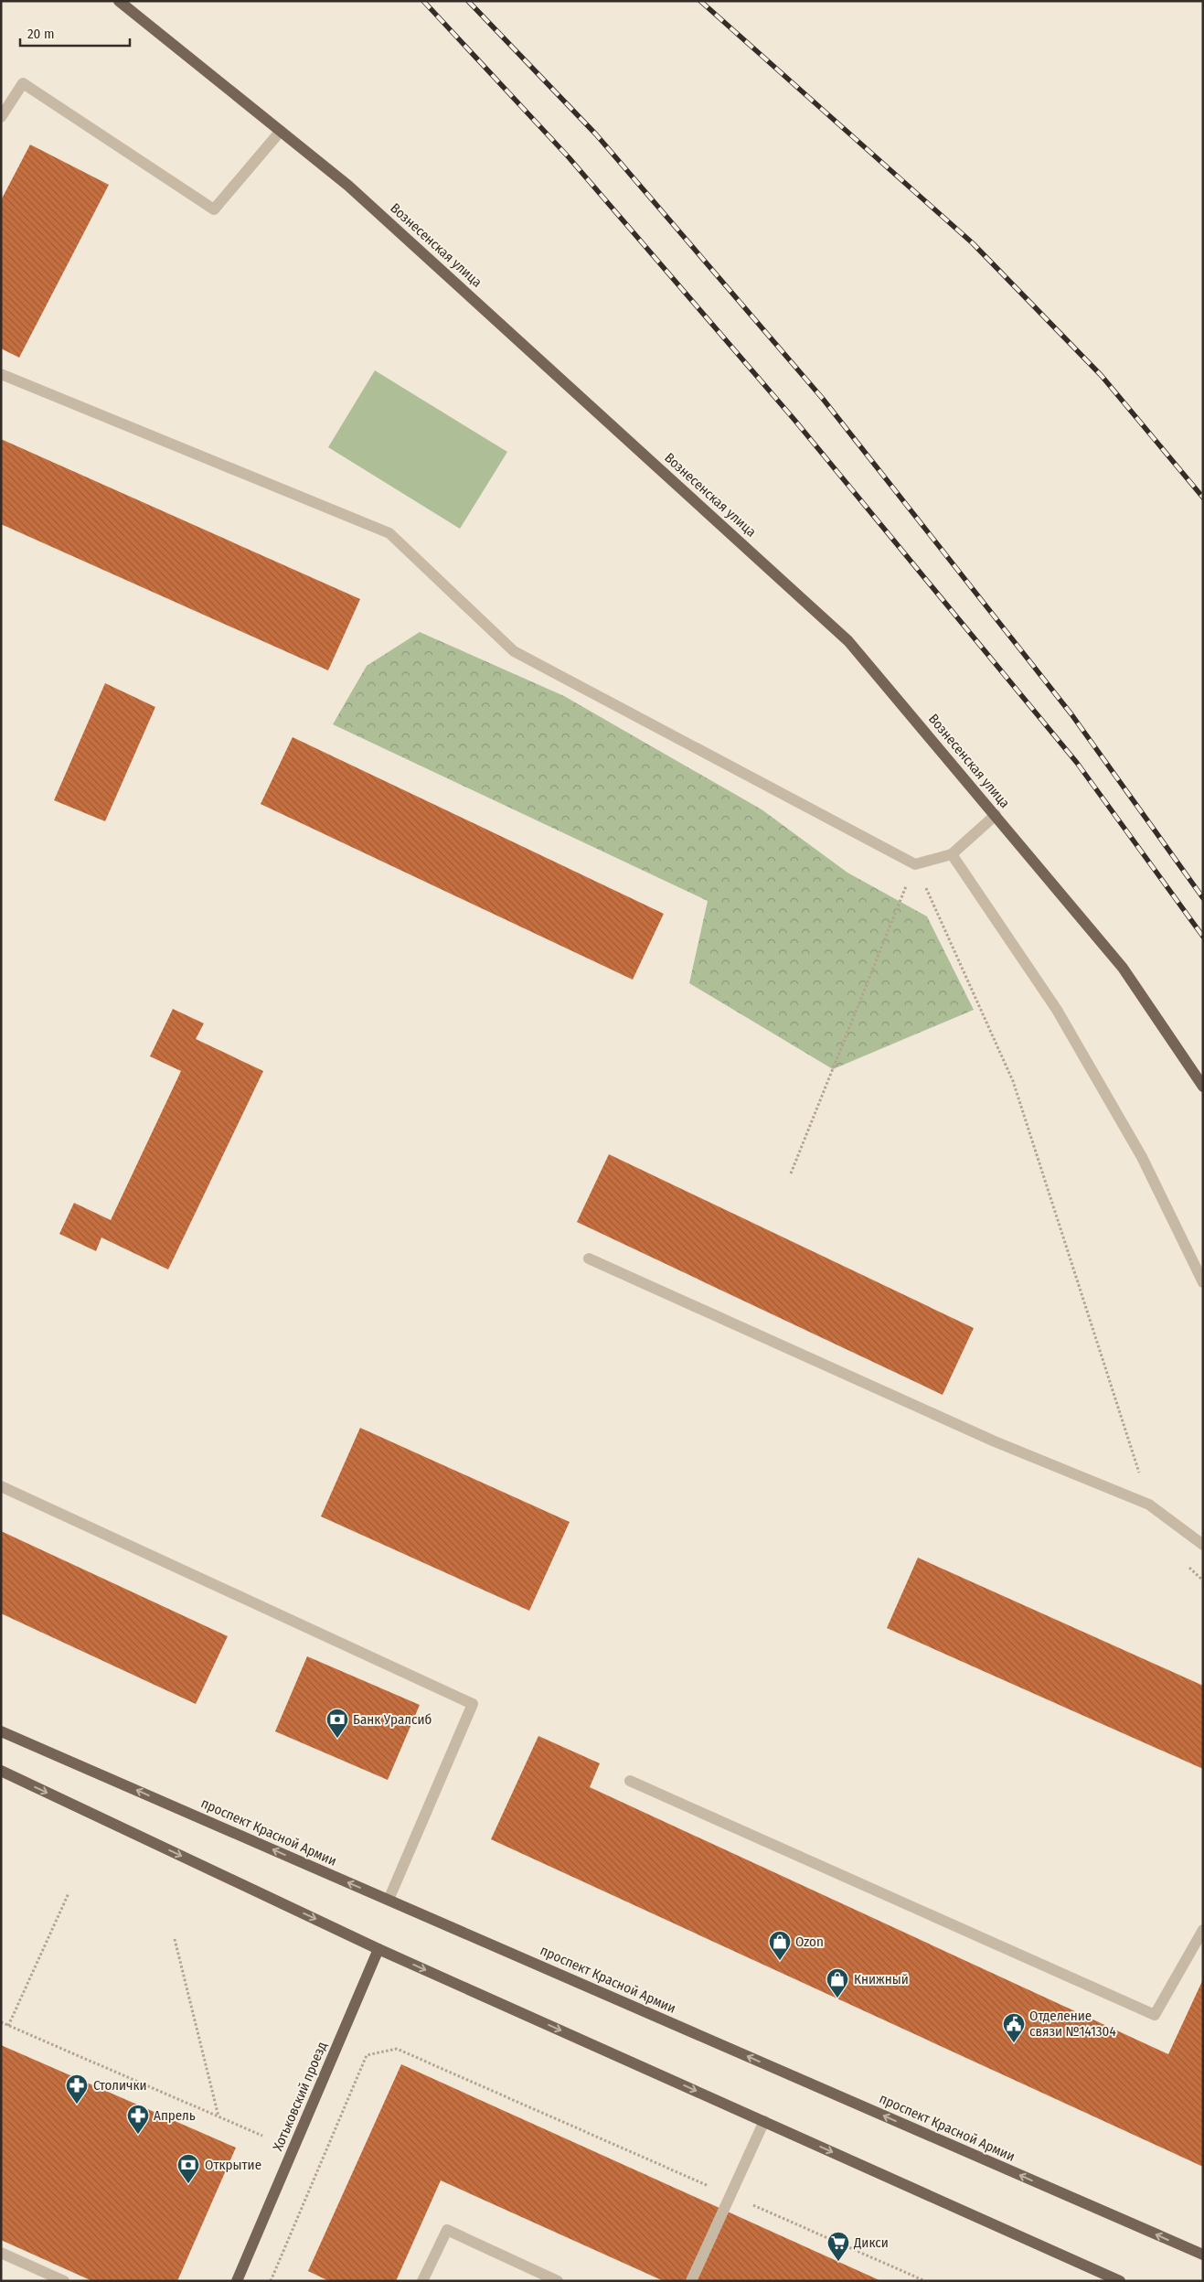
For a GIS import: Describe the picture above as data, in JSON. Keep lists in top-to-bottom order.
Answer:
{
  "streets": {
    "main road": ["Вознесенская улица", "проспект Красной Армии", "Хотьковский проезд"]
  },
  "places": {
    "bank": ["Банк Уралсиб", "Открытие"],
    "shop": ["Ozon", "Книжный"],
    "public building": ["Отделение связи №141304"],
    "pharmacy": ["Столички", "Апрель"],
    "supermarket": ["Дикси"]
  },
  "scale_bar": "20 m"
}
